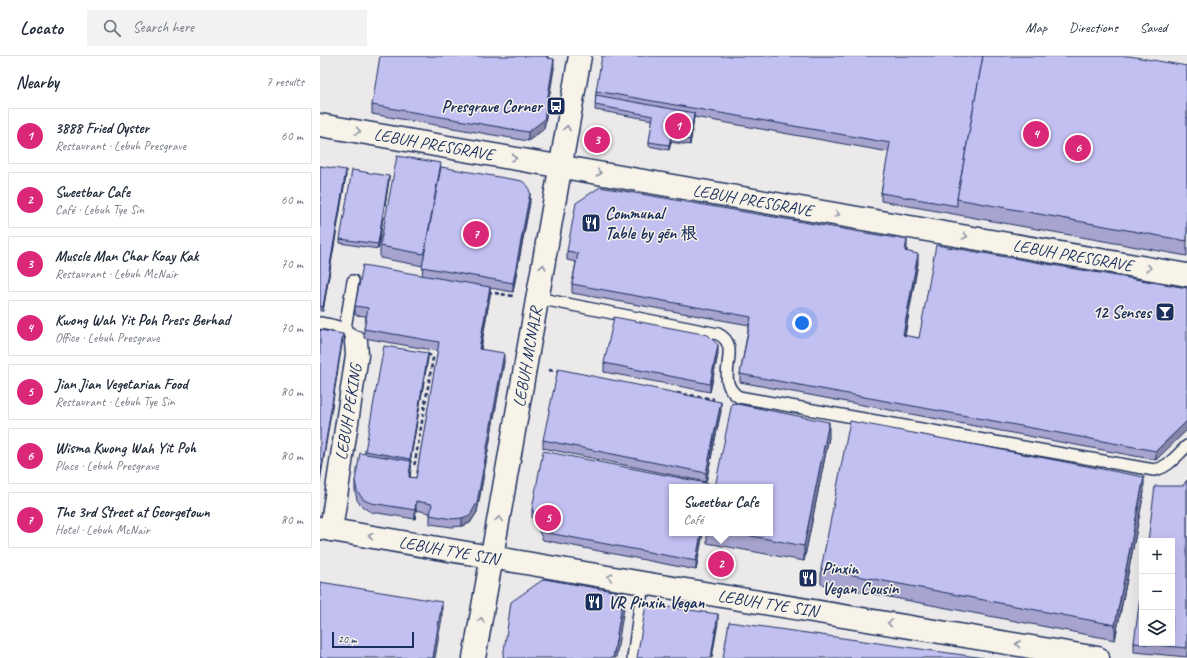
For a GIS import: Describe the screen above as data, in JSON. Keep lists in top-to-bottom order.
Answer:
{
  "streets": {
    "street": [
      "LEBUH PRESGRAVE",
      "LEBUH MCNAIR",
      "LEBUH PEKING",
      "LEBUH TYE SIN"
    ]
  },
  "crossings": [
    ["LEBUH PRESGRAVE", "LEBUH MCNAIR"],
    ["LEBUH MCNAIR", "LEBUH TYE SIN"],
    ["LEBUH PEKING", "LEBUH TYE SIN"]
  ],
  "one_way": ["LEBUH PRESGRAVE", "LEBUH MCNAIR", "LEBUH TYE SIN"],
  "places": {
    "bus stop": ["Presgrave Corner"],
    "restaurant": ["Communal Table by gēn 根", "Pinxin Vegan Cousin", "VR Pinxin Vegan"],
    "bar": ["12 Senses"]
  },
  "scale_bar": "20 m",
  "page": {
    "header": "Locato",
    "search": "Search here",
    "nav": ["Map", "Directions", "Saved"],
    "heading": ["Nearby", "7 results"],
    "list": [
      {
        "mark": "1",
        "name": "3888 Fried Oyster",
        "note": "Restaurant · Lebuh Presgrave",
        "value": "60 m"
      },
      {
        "mark": "2",
        "name": "Sweetbar Cafe",
        "note": "Café · Lebuh Tye Sin",
        "value": "60 m"
      },
      {
        "mark": "3",
        "name": "Muscle Man Char Koay Kak",
        "note": "Restaurant · Lebuh McNair",
        "value": "70 m"
      },
      {
        "mark": "4",
        "name": "Kwong Wah Yit Poh Press Berhad",
        "note": "Office · Lebuh Presgrave",
        "value": "70 m"
      },
      {
        "mark": "5",
        "name": "Jian Jian Vegetarian Food",
        "note": "Restaurant · Lebuh Tye Sin",
        "value": "80 m"
      },
      {
        "mark": "6",
        "name": "Wisma Kwong Wah Yit Poh",
        "note": "Place · Lebuh Presgrave",
        "value": "80 m"
      },
      {
        "mark": "7",
        "name": "The 3rd Street at Georgetown",
        "note": "Hotel · Lebuh McNair",
        "value": "80 m"
      }
    ],
    "pins": [
      "1",
      "4",
      "3",
      "6",
      "7",
      "5",
      "2"
    ],
    "popup": ["Sweetbar Cafe", "Café"],
    "map_buttons": ["+", "−"],
    "scale": "20 m"
  }
}
